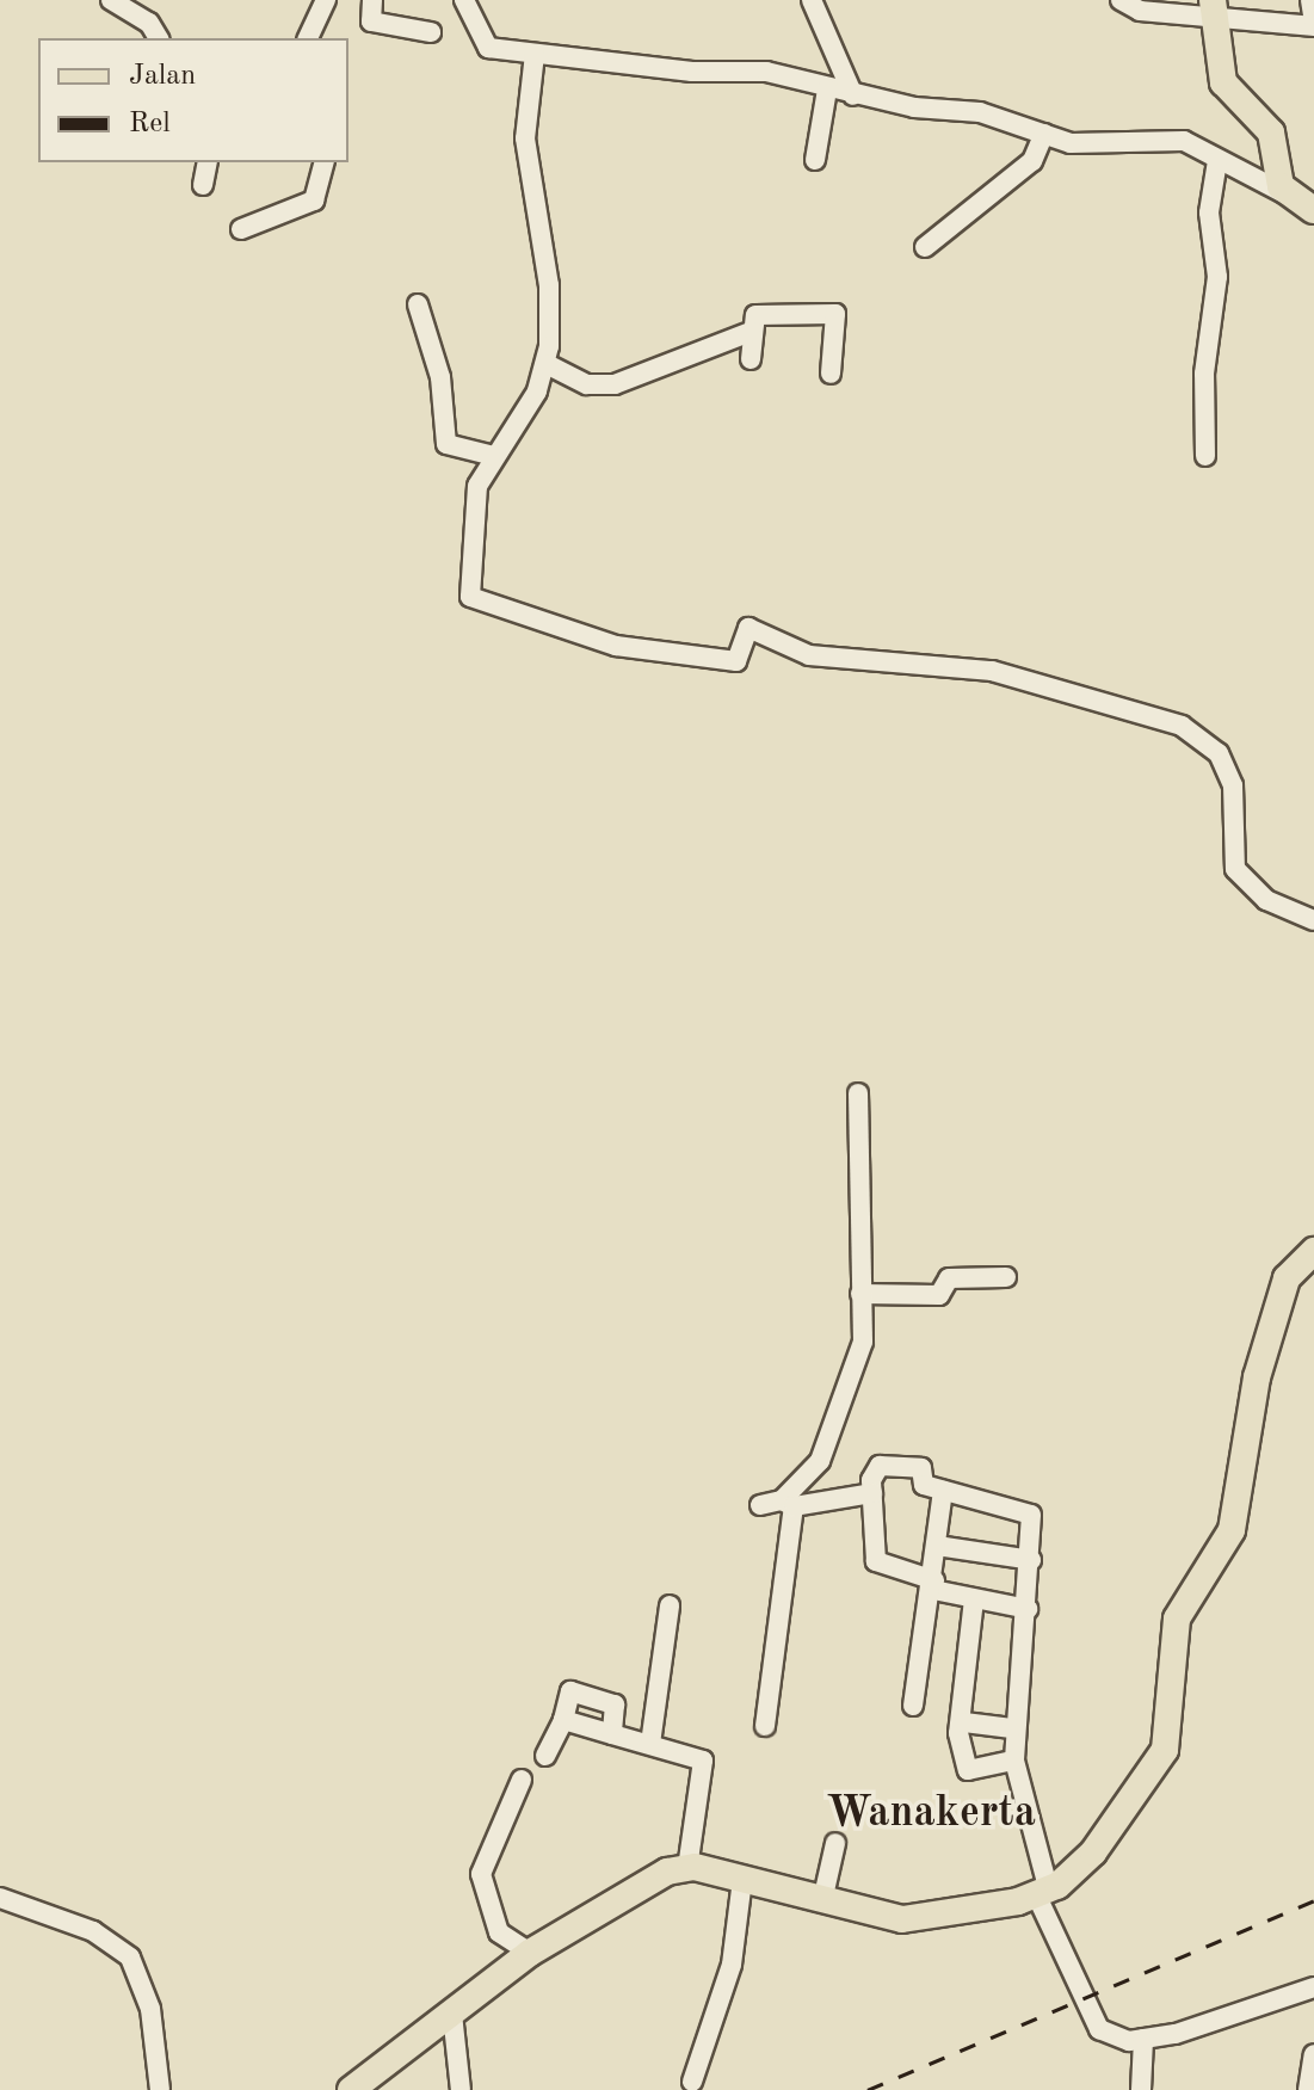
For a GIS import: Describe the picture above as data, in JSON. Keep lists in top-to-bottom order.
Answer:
{
  "districts": ["Wanakerta"],
  "legend": ["Jalan", "Rel"]
}
